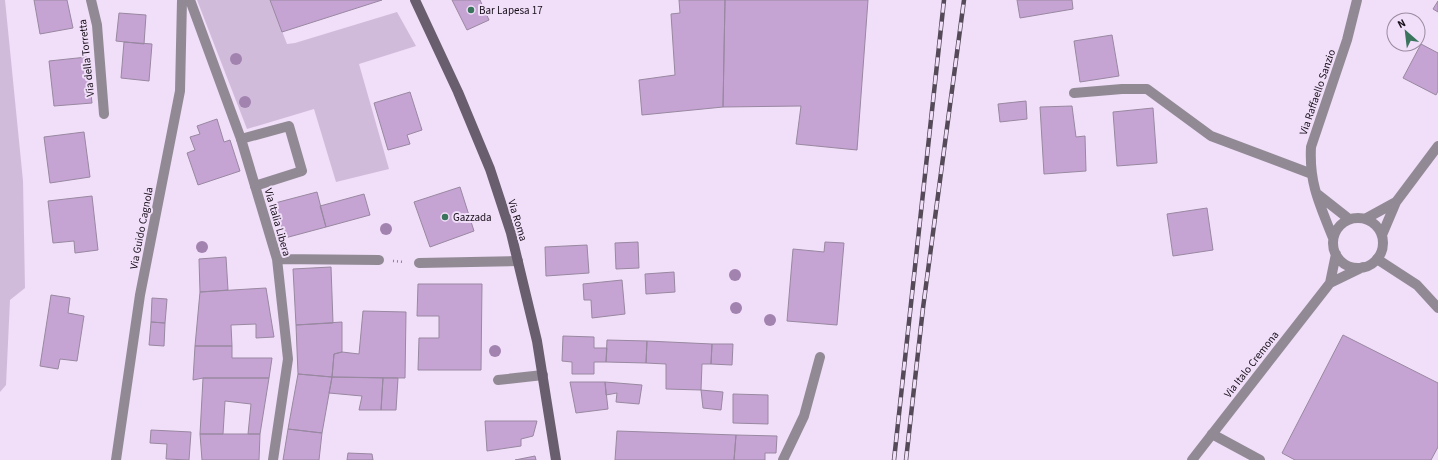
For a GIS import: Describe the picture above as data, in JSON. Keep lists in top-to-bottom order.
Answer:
{
  "streets": {
    "main road": ["Via Roma"],
    "street": [
      "Via della Torretta",
      "Via Raffaello Sanzio",
      "Via Italia Libera",
      "Via Guido Cagnola",
      "Via Italo Cremona"
    ]
  },
  "places": ["Bar Lapesa 17", "Gazzada"],
  "north": "top left"
}
